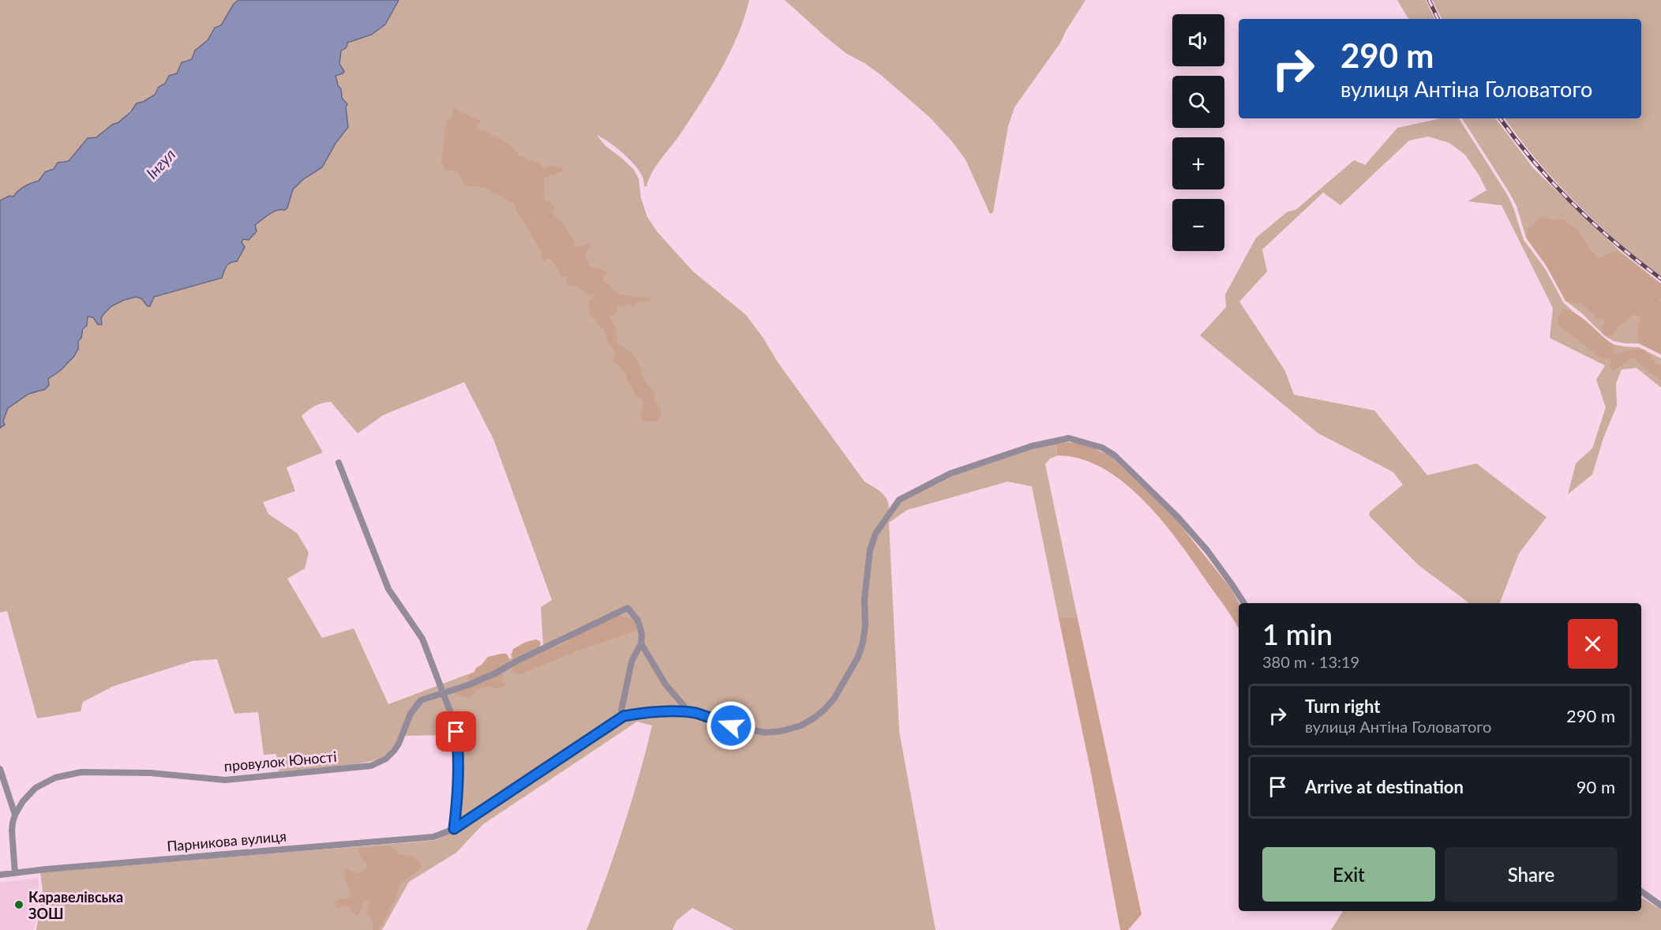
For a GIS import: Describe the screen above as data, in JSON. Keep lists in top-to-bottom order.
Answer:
{
  "streets": {
    "street": ["провулок Юності", "Парникова вулиця"]
  },
  "crossings": [
    ["провулок Юності", "Парникова вулиця"]
  ],
  "water": ["Інгул"],
  "places": ["Каравелівська ЗОШ"],
  "page": {
    "map_buttons": ["+", "−"],
    "turn": ["290 m", "вулиця Антіна Головатого"],
    "heading": ["1 min", "380 m · 13:19"],
    "list": [
      {
        "name": "Turn right",
        "note": "вулиця Антіна Головатого",
        "value": "290 m"
      },
      {
        "name": "Arrive at destination",
        "value": "90 m"
      }
    ],
    "buttons": ["Exit", "Share"]
  }
}
